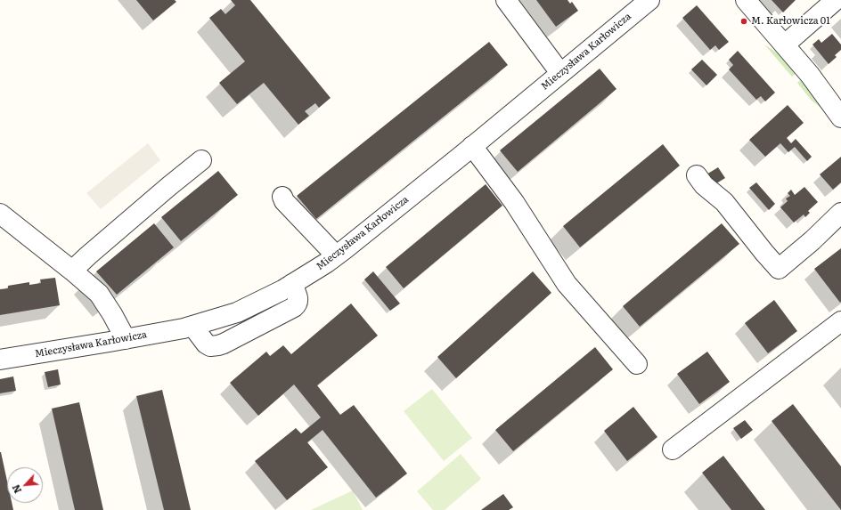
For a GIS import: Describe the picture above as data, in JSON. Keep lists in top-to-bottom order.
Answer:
{
  "streets": {
    "street": ["Mieczysława Karłowicza"]
  },
  "places": ["M. Karłowicza 01"],
  "north": "bottom left"
}
